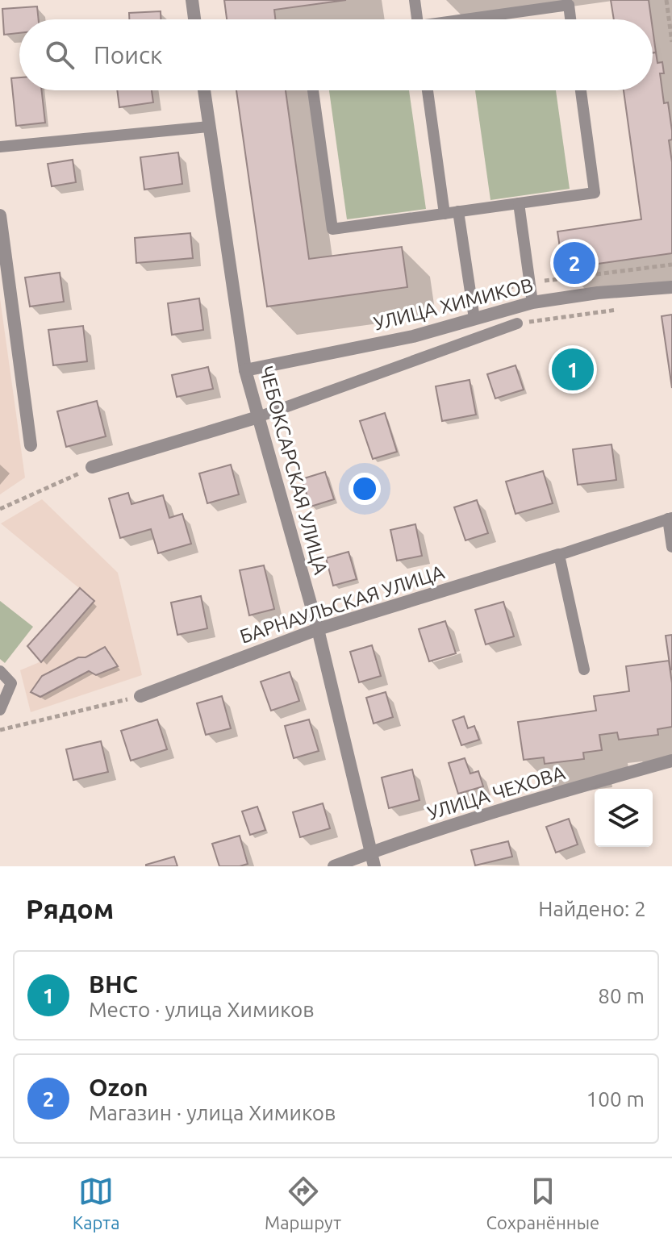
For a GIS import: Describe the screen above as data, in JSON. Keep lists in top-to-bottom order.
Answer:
{
  "streets": {
    "street": [
      "УЛИЦА ХИМИКОВ",
      "ЧЕБОКСАРСКАЯ УЛИЦА",
      "БАРНАУЛЬСКАЯ УЛИЦА",
      "УЛИЦА ЧЕХОВА"
    ]
  },
  "crossings": [
    ["УЛИЦА ХИМИКОВ", "ЧЕБОКСАРСКАЯ УЛИЦА"],
    ["ЧЕБОКСАРСКАЯ УЛИЦА", "БАРНАУЛЬСКАЯ УЛИЦА"],
    ["ЧЕБОКСАРСКАЯ УЛИЦА", "УЛИЦА ЧЕХОВА"]
  ],
  "page": {
    "search": "Поиск",
    "pins": ["2", "1"],
    "heading": ["Рядом", "Найдено: 2"],
    "list": [
      {
        "mark": "1",
        "name": "ВНС",
        "note": "Место · улица Химиков",
        "value": "80 m"
      },
      {
        "mark": "2",
        "name": "Ozon",
        "note": "Магазин · улица Химиков",
        "value": "100 m"
      }
    ],
    "nav": ["Карта", "Маршрут", "Сохранённые"]
  }
}
